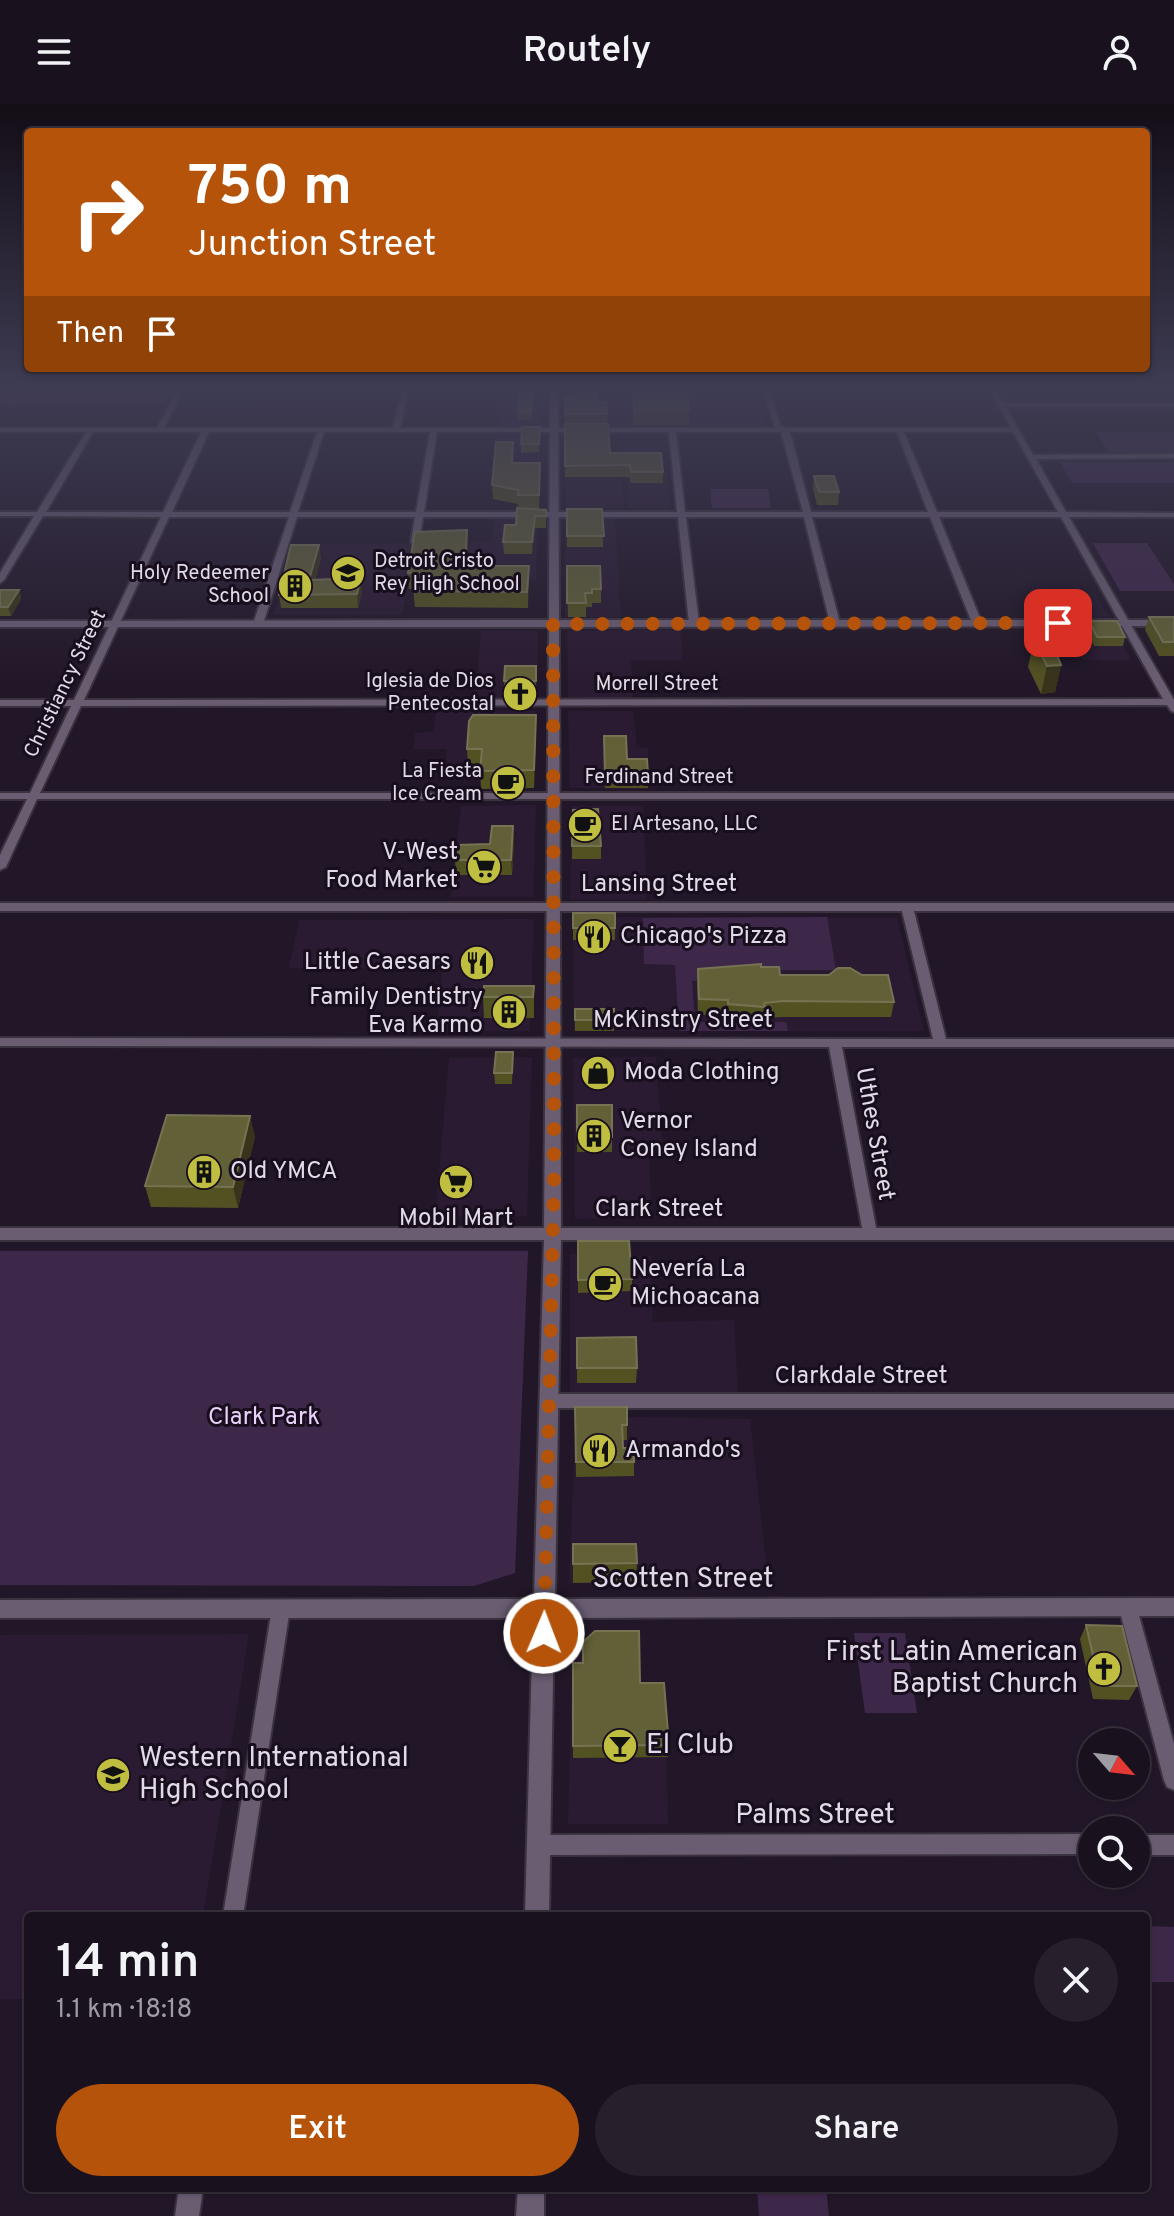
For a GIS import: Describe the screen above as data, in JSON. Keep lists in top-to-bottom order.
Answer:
{
  "streets": {
    "street": [
      "Christiancy Street",
      "Morrell Street",
      "Ferdinand Street",
      "Lansing Street",
      "McKinstry Street",
      "Uthes Street",
      "Clark Street",
      "Clarkdale Street",
      "Scotten Street",
      "Palms Street"
    ]
  },
  "crossings": [
    ["Christiancy Street", "Morrell Street"],
    ["Christiancy Street", "Ferdinand Street"],
    ["McKinstry Street", "Uthes Street"],
    ["Uthes Street", "Clark Street"]
  ],
  "parks": ["Clark Park"],
  "places": {
    "school or university": ["Detroit Cristo Rey High School", "Western International High School"],
    "building": [
      "Holy Redeemer School",
      "Family Dentistry Eva Karmo",
      "Vernor Coney Island",
      "Old YMCA"
    ],
    "church": ["Iglesia de Dios Pentecostal", "First Latin American Baptist Church"],
    "cafe": ["La Fiesta Ice Cream", "El Artesano, LLC", "Nevería La Michoacana"],
    "supermarket": ["V-West Food Market", "Mobil Mart"],
    "restaurant": ["Chicago's Pizza", "Little Caesars", "Armando's"],
    "shop": ["Moda Clothing"],
    "bar": ["El Club"]
  },
  "north": "bottom right",
  "page": {
    "header": "Routely",
    "turn": ["750 m", "Junction Street"],
    "then": "Then",
    "heading": ["14 min", "1.1 km · 18:18"],
    "buttons": ["Exit", "Share"]
  }
}
